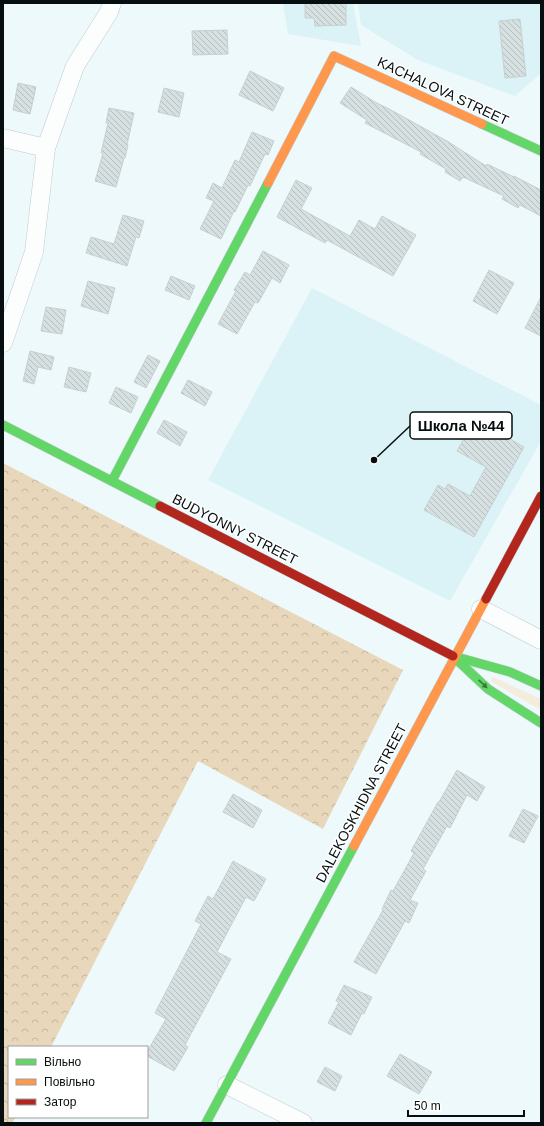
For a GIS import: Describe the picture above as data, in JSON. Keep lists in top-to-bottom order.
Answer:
{
  "streets": {
    "street": ["KACHALOVA STREET", "BUDYONNY STREET", "DALEKOSKHIDNA STREET"]
  },
  "crossings": [
    ["KACHALOVA STREET", "BUDYONNY STREET"],
    ["BUDYONNY STREET", "DALEKOSKHIDNA STREET"]
  ],
  "places": ["Школа №44"],
  "legend": ["Вільно", "Повільно", "Затор"],
  "scale_bar": "50 m"
}
